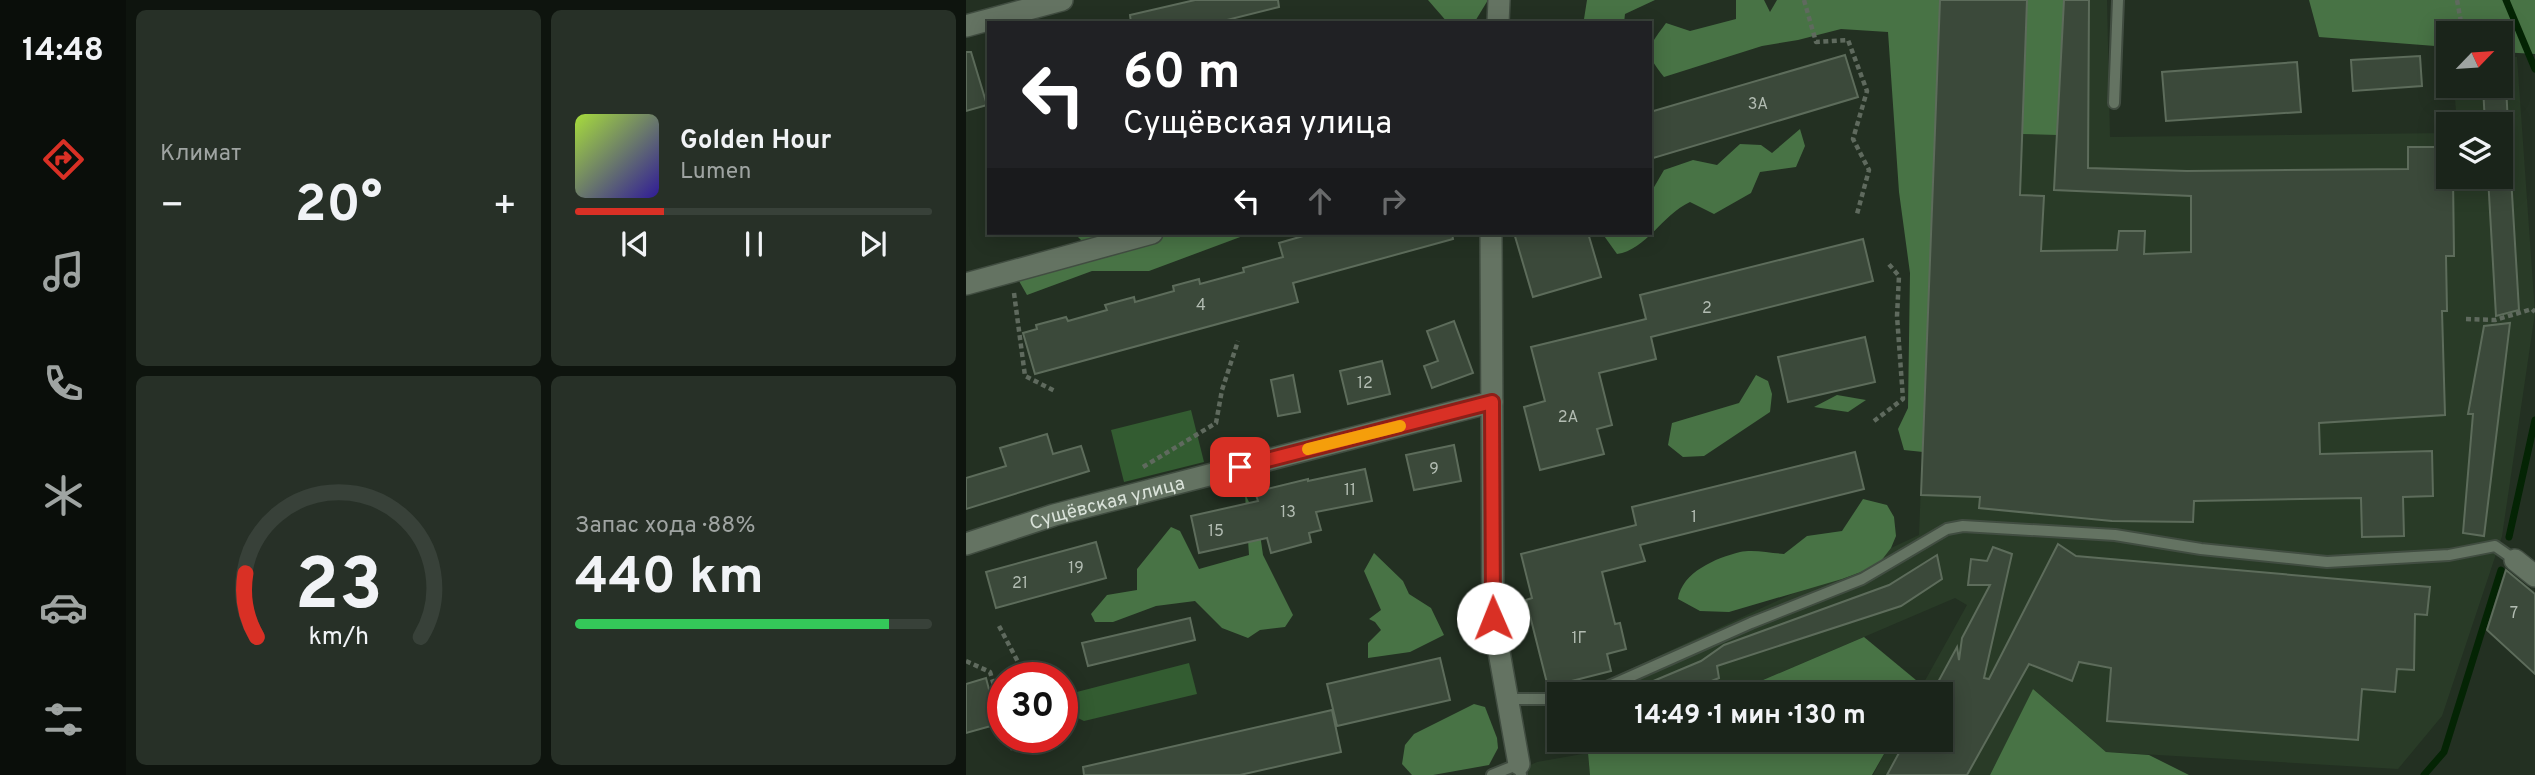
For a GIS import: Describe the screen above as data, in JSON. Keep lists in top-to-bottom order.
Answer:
{
  "streets": {
    "street": ["Сущёвская улица"]
  },
  "house_numbers": [
    "3А",
    "4",
    "2",
    "12",
    "2А",
    "9",
    "11",
    "13",
    "1",
    "15",
    "19",
    "21",
    "7",
    "1Г"
  ],
  "north": "top right",
  "page": {
    "tabs": "14:48",
    "tile": [
      "Климат",
      ["Запас хода · 88%", "440 km"]
    ],
    "turn": ["60 m", "Сущёвская улица"],
    "song": ["Golden Hour", "Lumen"],
    "heat": ["−", "20°", "+"],
    "limit": "30",
    "trip": "14:49 · 1 мин · 130 m",
    "gauge": ["23", "km/h"]
  }
}
